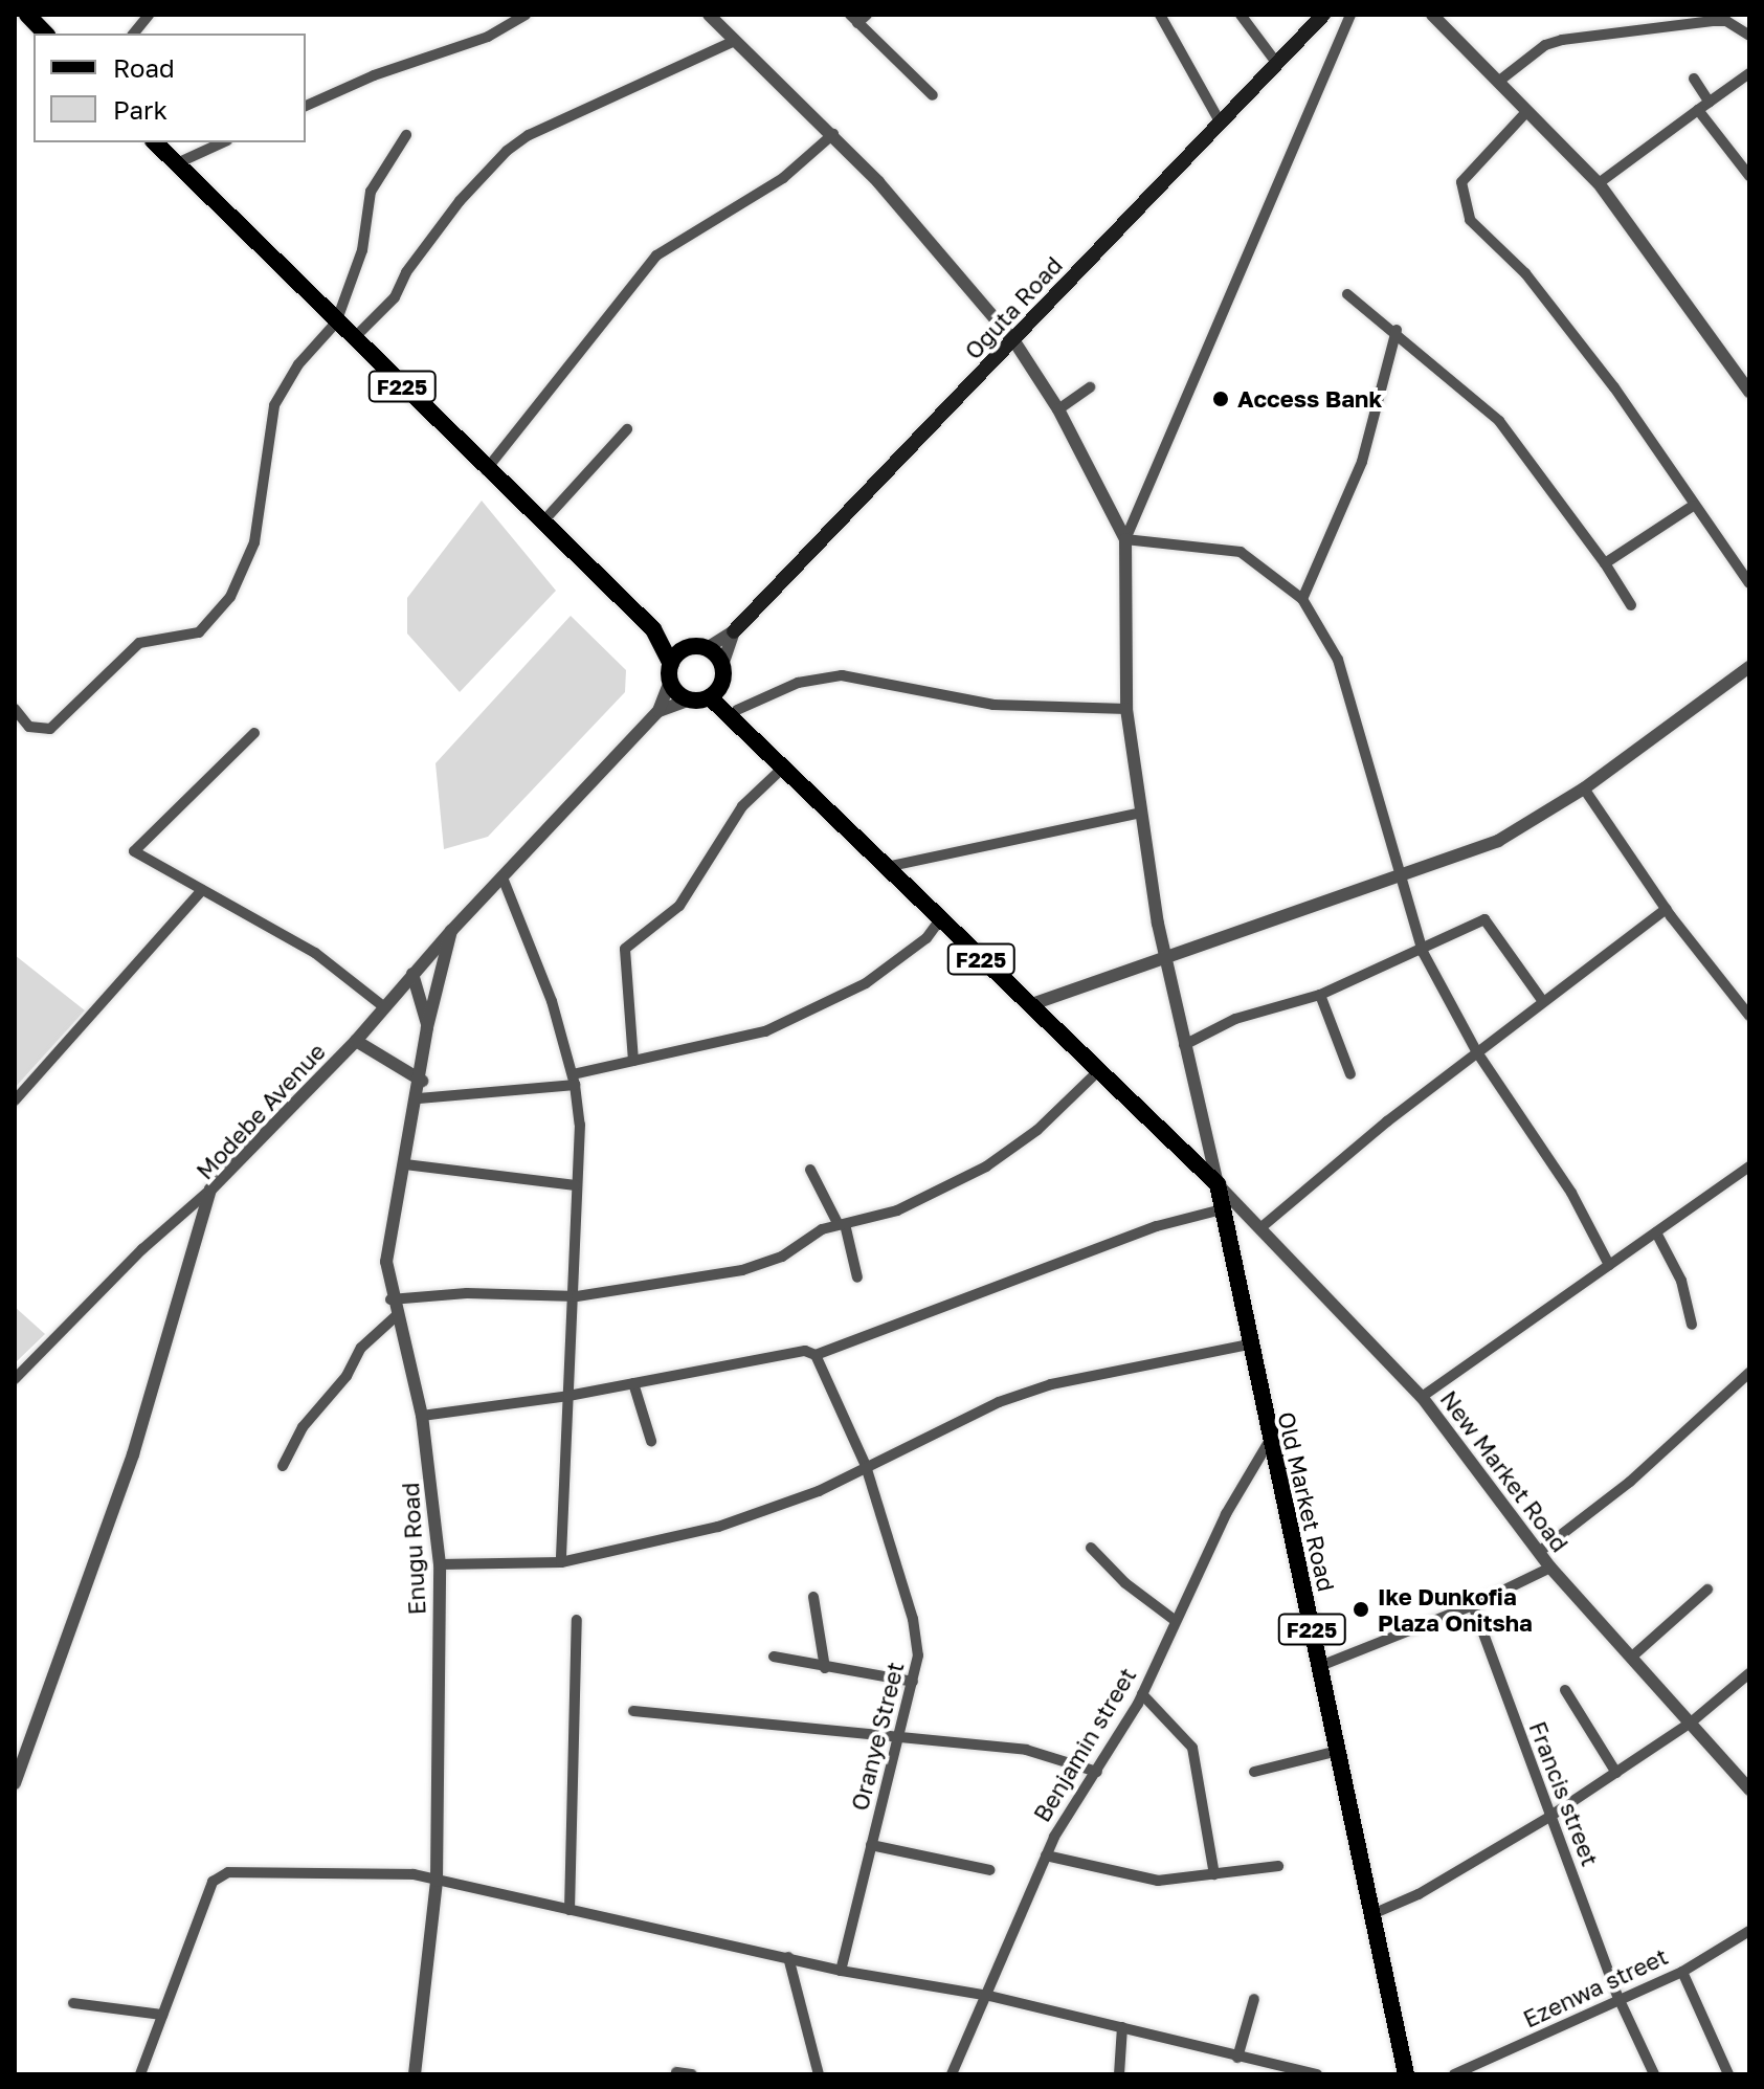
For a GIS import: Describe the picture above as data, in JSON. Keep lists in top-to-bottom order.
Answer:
{
  "streets": {
    "main road": ["Oguta Road", "F225", "Old Market Road"],
    "street": [
      "Modebe Avenue",
      "New Market Road",
      "Enugu Road",
      "Oranye Street",
      "Benjamin street",
      "Francis street",
      "Ezenwa street"
    ]
  },
  "crossings": [
    ["F225", "New Market Road"],
    ["F225", "Old Market Road"],
    ["New Market Road", "Old Market Road"],
    ["Old Market Road", "Benjamin street"],
    ["Francis street", "Ezenwa street"]
  ],
  "places": ["Access Bank", "Ike Dunkofia Plaza Onitsha"],
  "legend": ["Road", "Park"]
}
